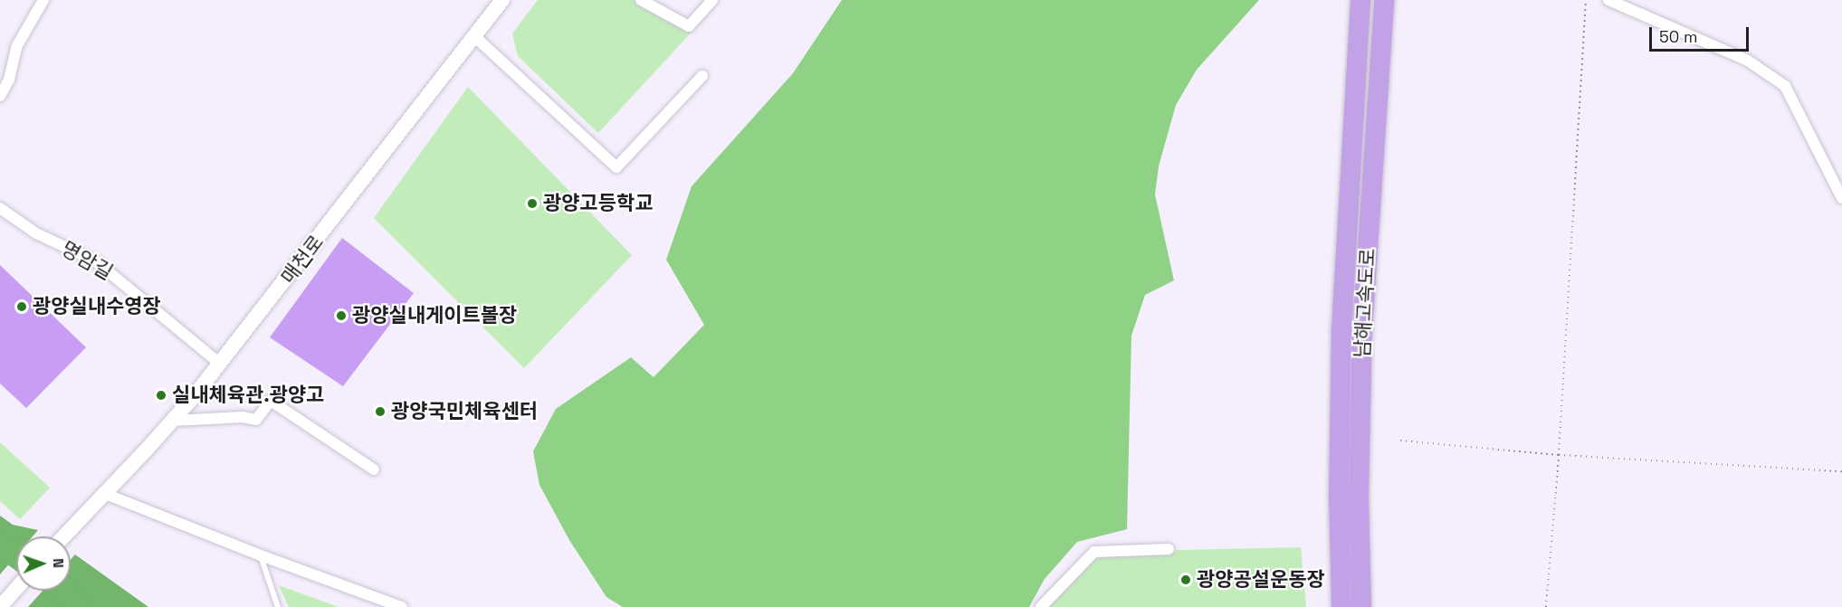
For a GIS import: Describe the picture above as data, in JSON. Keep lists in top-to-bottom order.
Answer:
{
  "streets": {
    "highway": ["남해고속도로"],
    "main road": ["매천로"],
    "street": ["명암길"]
  },
  "crossings": [
    ["매천로", "명암길"]
  ],
  "places": [
    "광양고등학교",
    "광양실내수영장",
    "광양실내게이트볼장",
    "실내체육관.광양고",
    "광양국민체육센터",
    "광양공설운동장"
  ],
  "scale_bar": "50 m",
  "north": "right"
}
